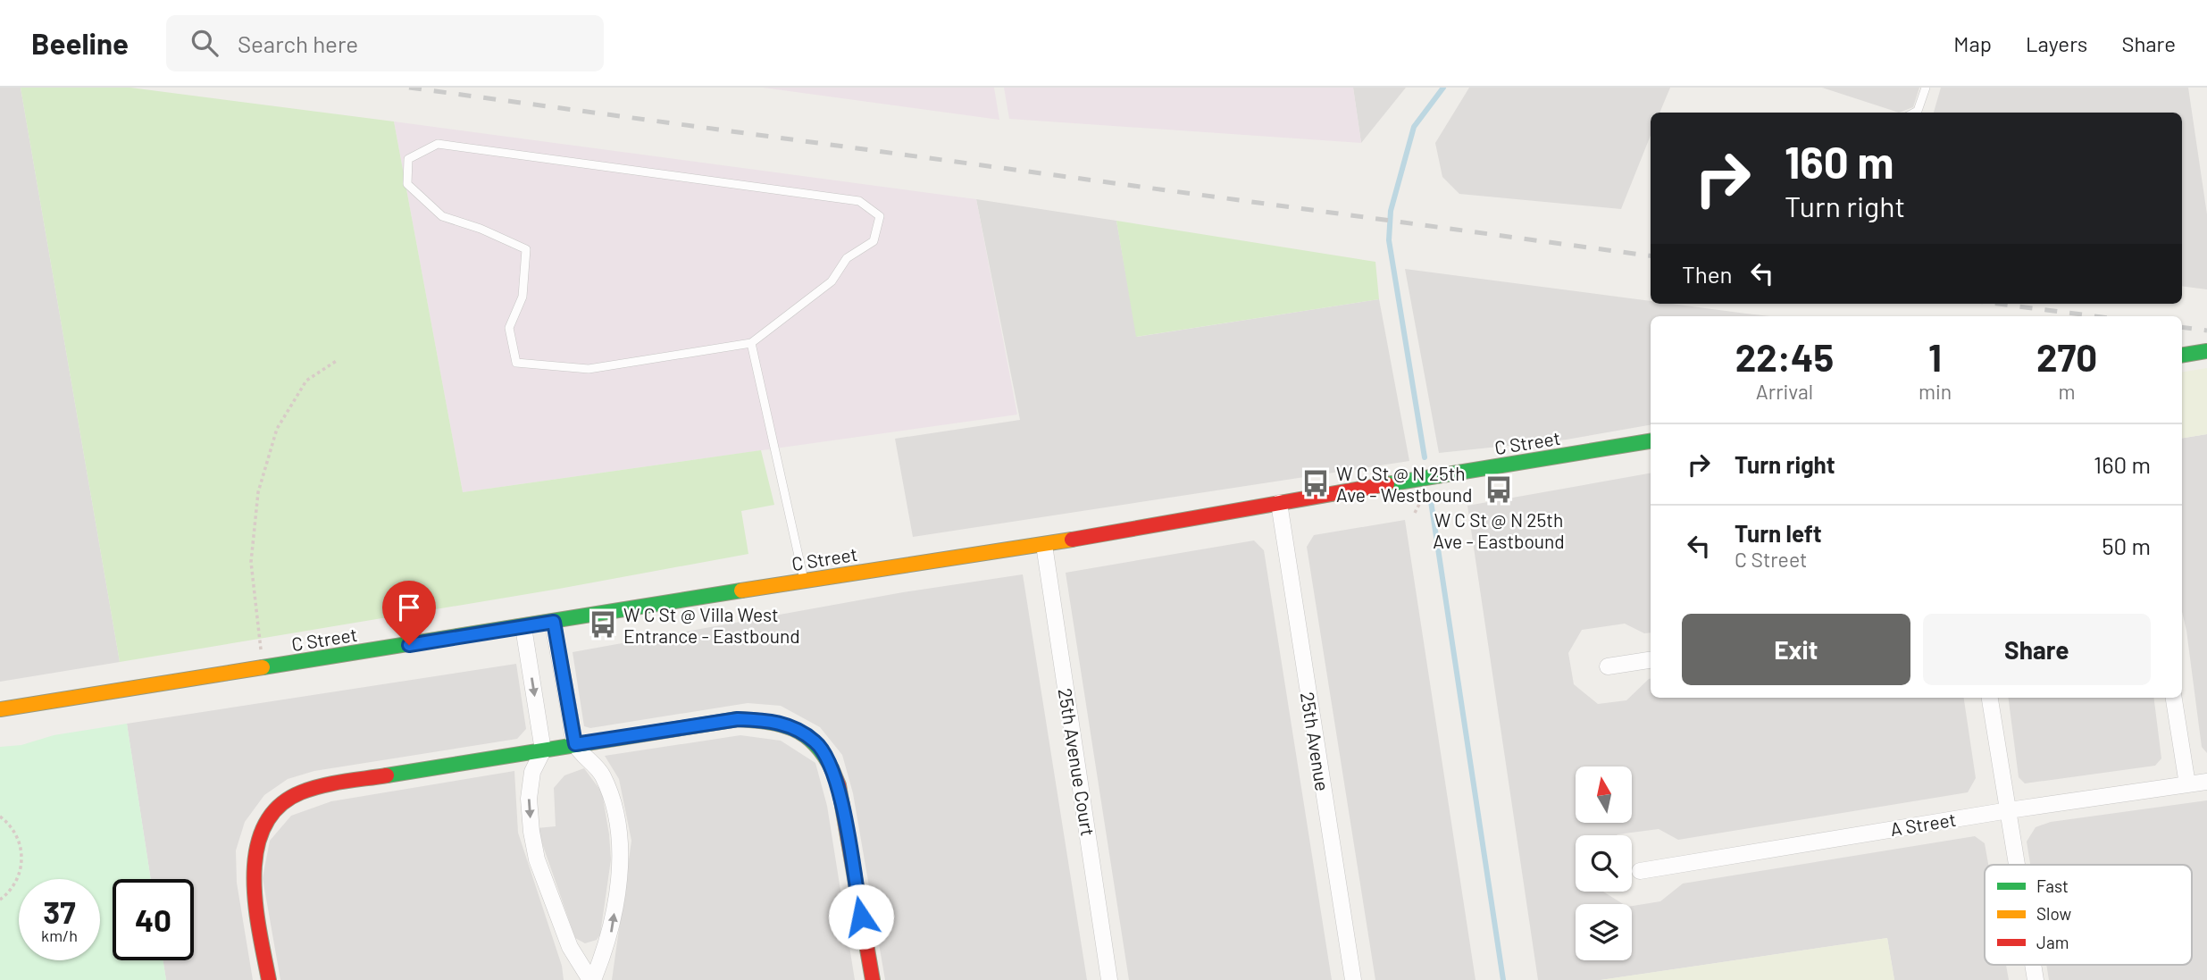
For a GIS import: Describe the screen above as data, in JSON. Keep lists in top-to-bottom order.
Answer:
{
  "streets": {
    "street": [
      "C Street",
      "25th Avenue",
      "25th Avenue Court",
      "A Street"
    ]
  },
  "crossings": [
    ["C Street", "25th Avenue"],
    ["C Street", "25th Avenue Court"]
  ],
  "places": {
    "bus stop": ["W C St @ N 25th Ave - Westbound", "W C St @ N 25th Ave - Eastbound", "W C St @ Villa West Entrance - Eastbound"]
  },
  "legend": ["Fast", "Slow", "Jam"],
  "north": "top",
  "page": {
    "header": "Beeline",
    "search": "Search here",
    "nav": ["Map", "Layers", "Share"],
    "turn": ["160 m", "Turn right"],
    "then": "Then",
    "eta": [
      "22:45",
      "Arrival",
      "1",
      "min",
      "270",
      "m"
    ],
    "list": [
      {
        "name": "Turn right",
        "value": "160 m"
      },
      {
        "name": "Turn left",
        "note": "C Street",
        "value": "50 m"
      }
    ],
    "buttons": ["Exit", "Share"],
    "speed": "37 km/h",
    "limit": "40"
  }
}
